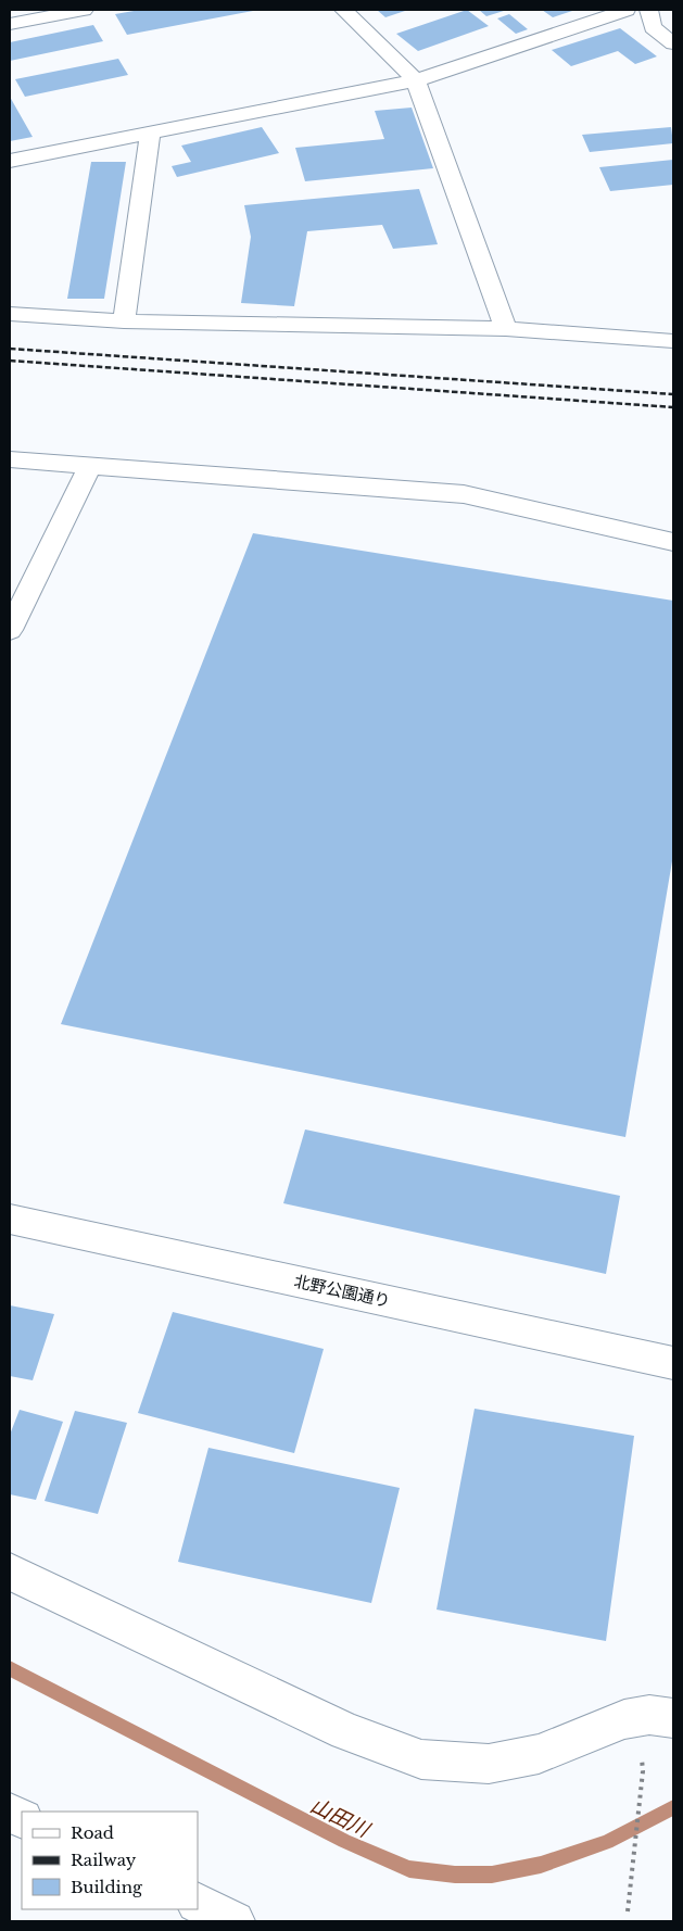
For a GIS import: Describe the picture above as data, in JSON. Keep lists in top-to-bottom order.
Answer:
{
  "streets": {
    "main road": ["北野公園通り"]
  },
  "water": ["山田川"],
  "legend": ["Road", "Railway", "Building"]
}
